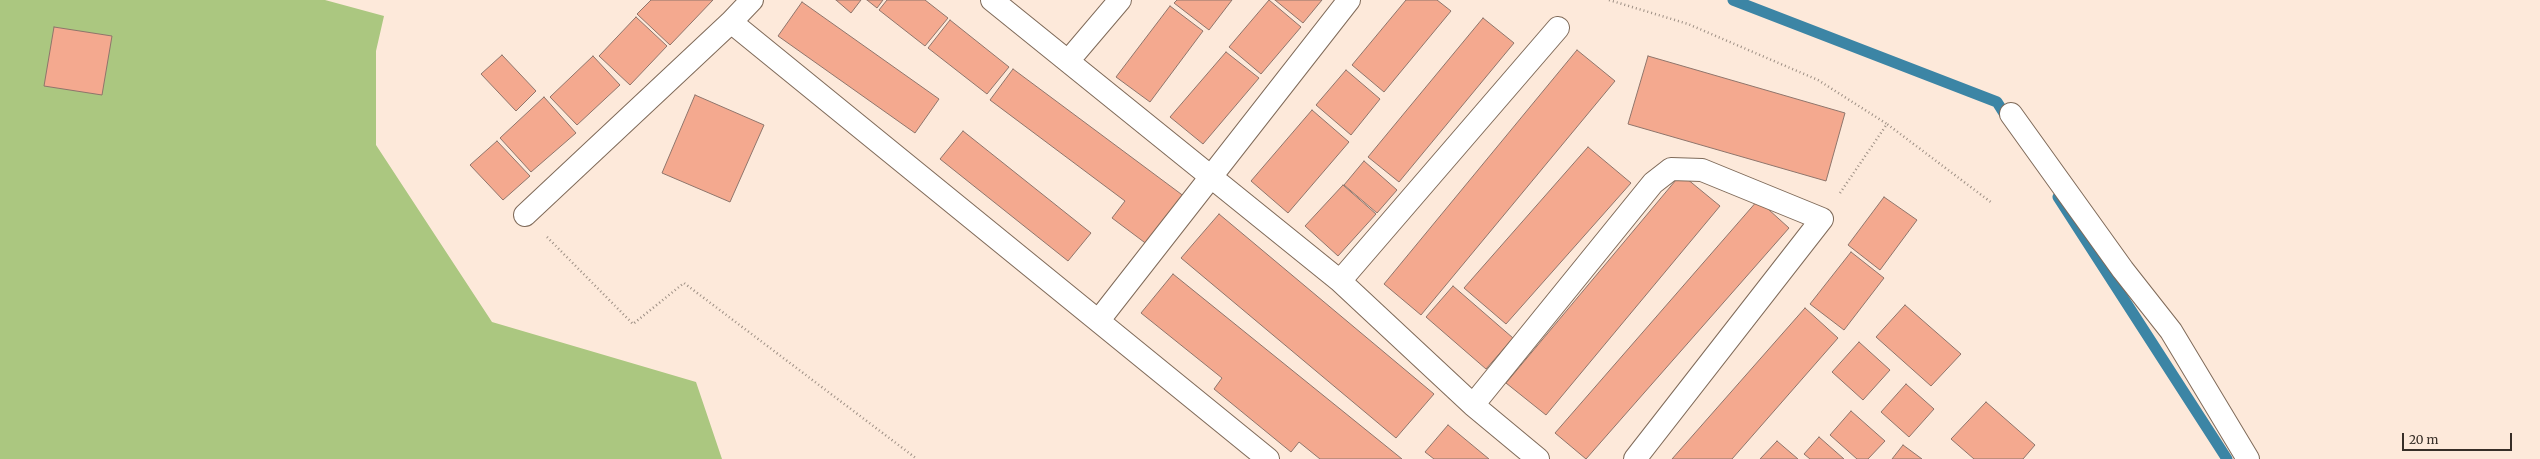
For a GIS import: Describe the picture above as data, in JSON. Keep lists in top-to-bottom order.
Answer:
{
  "scale_bar": "20 m"
}
